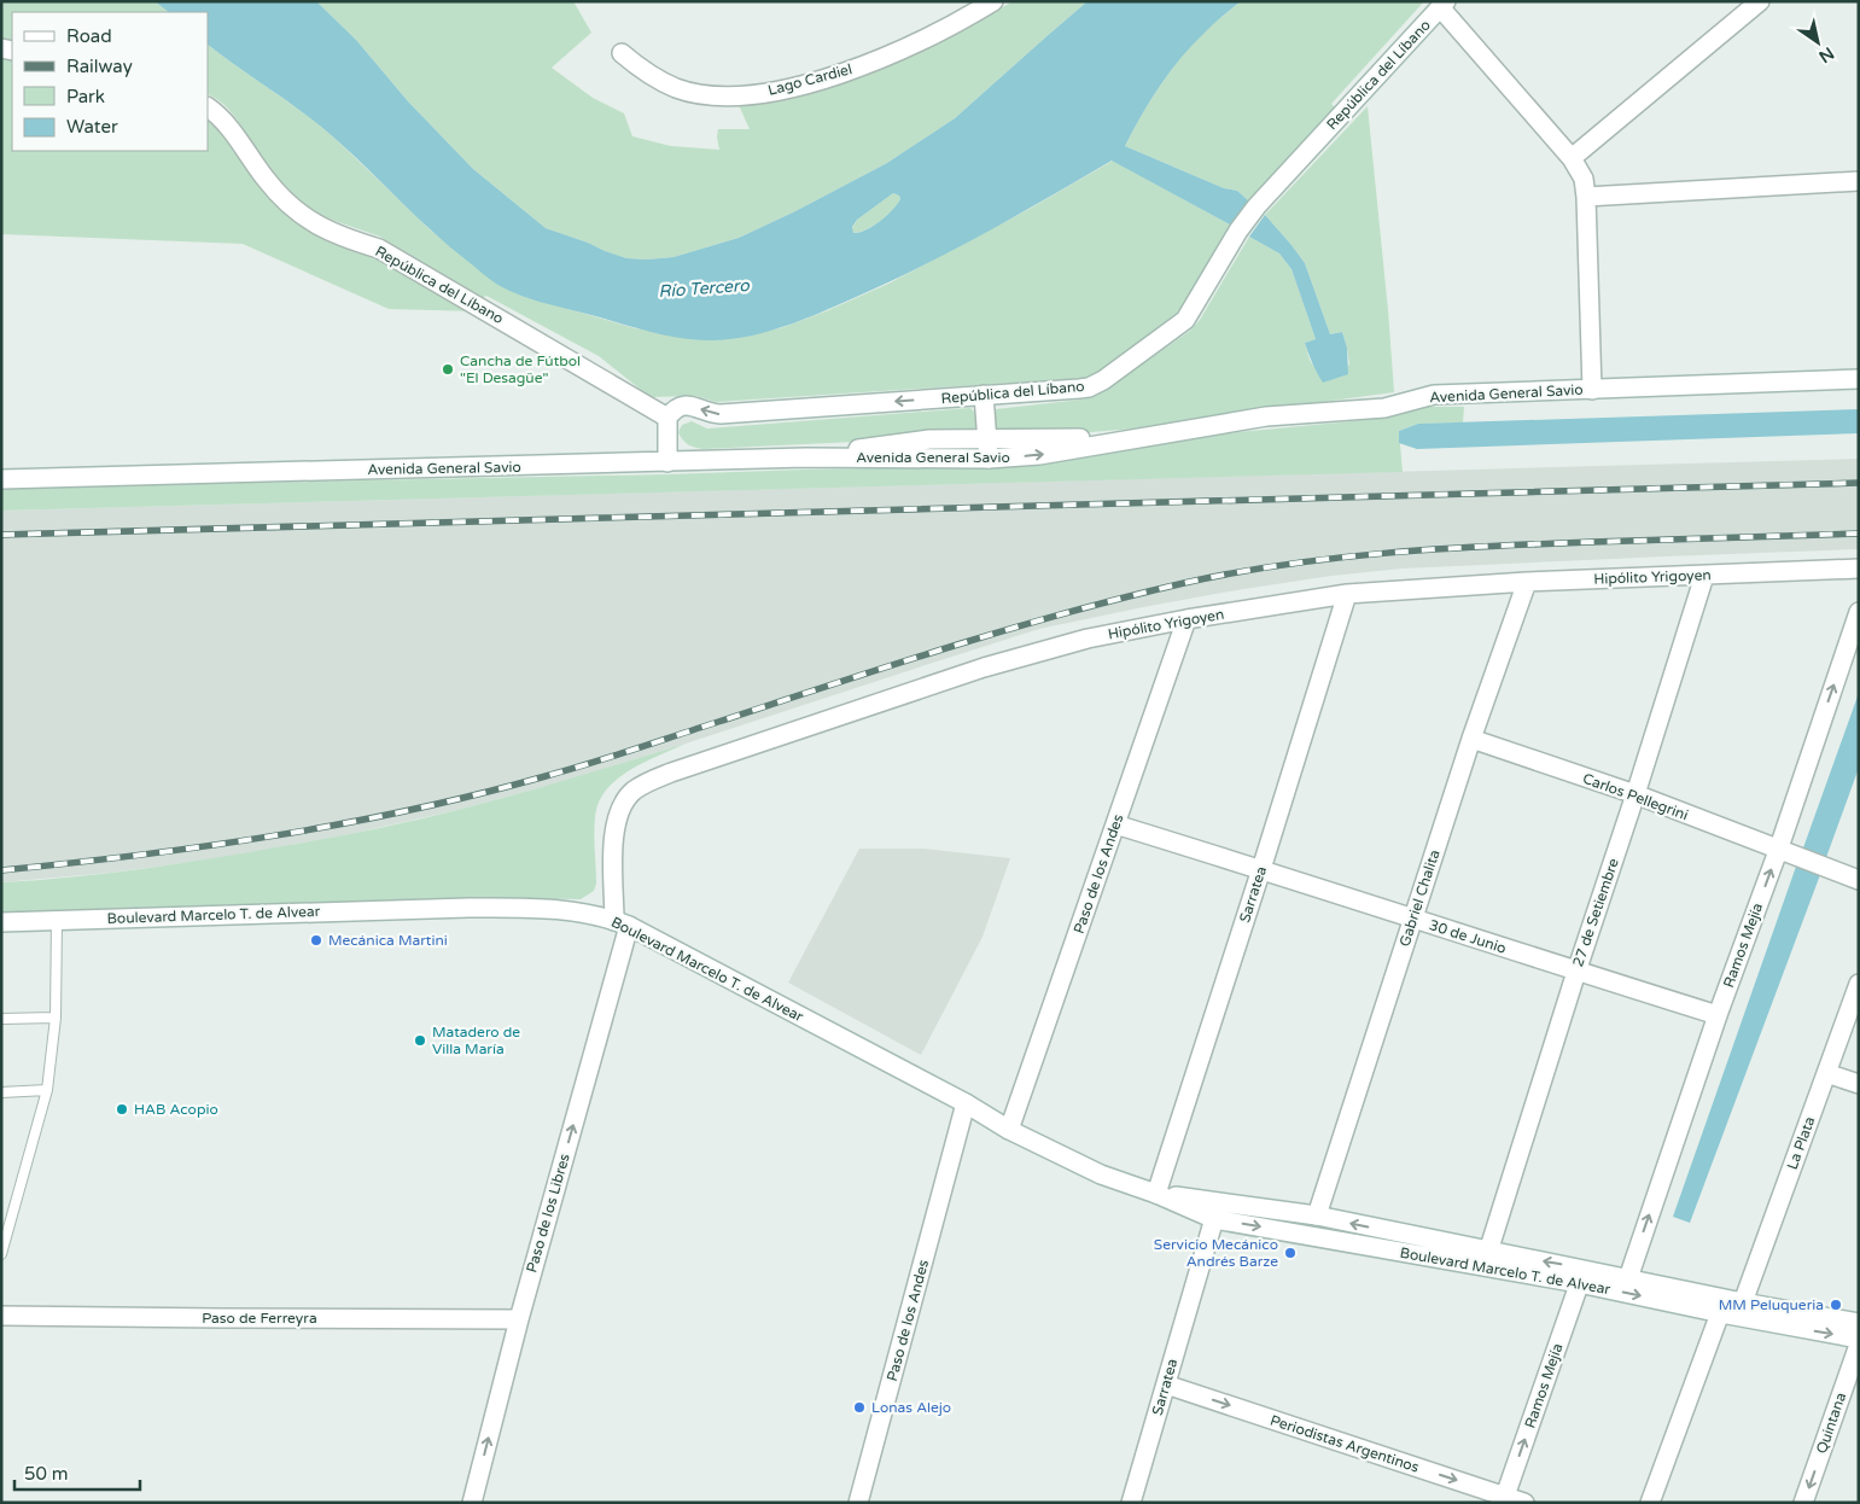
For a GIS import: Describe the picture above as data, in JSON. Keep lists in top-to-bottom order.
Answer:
{
  "streets": {
    "street": [
      "República del Líbano",
      "Lago Cardiel",
      "Avenida General Savio",
      "Hipólito Yrigoyen",
      "Carlos Pellegrini",
      "Paso de los Andes",
      "Sarratea",
      "Gabriel Chalita",
      "27 de Setiembre",
      "Boulevard Marcelo T. de Alvear",
      "30 de Junio",
      "Ramos Mejía",
      "La Plata",
      "Paso de los Libres",
      "Paso de Ferreyra",
      "Quintana",
      "Periodistas Argentinos"
    ]
  },
  "crossings": [
    ["Hipólito Yrigoyen", "Paso de los Andes"],
    ["Hipólito Yrigoyen", "Sarratea"],
    ["Hipólito Yrigoyen", "Gabriel Chalita"],
    ["Hipólito Yrigoyen", "27 de Setiembre"],
    ["Hipólito Yrigoyen", "Boulevard Marcelo T. de Alvear"],
    ["Hipólito Yrigoyen", "Paso de los Libres"],
    ["Carlos Pellegrini", "Gabriel Chalita"],
    ["Carlos Pellegrini", "27 de Setiembre"],
    ["Carlos Pellegrini", "Ramos Mejía"],
    ["Paso de los Andes", "Boulevard Marcelo T. de Alvear"],
    ["Paso de los Andes", "30 de Junio"],
    ["Sarratea", "Boulevard Marcelo T. de Alvear"],
    ["Sarratea", "30 de Junio"],
    ["Sarratea", "Periodistas Argentinos"],
    ["Gabriel Chalita", "Boulevard Marcelo T. de Alvear"],
    ["Gabriel Chalita", "30 de Junio"],
    ["27 de Setiembre", "Boulevard Marcelo T. de Alvear"],
    ["27 de Setiembre", "30 de Junio"],
    ["Boulevard Marcelo T. de Alvear", "Ramos Mejía"],
    ["Boulevard Marcelo T. de Alvear", "La Plata"],
    ["Boulevard Marcelo T. de Alvear", "Paso de los Libres"],
    ["30 de Junio", "Ramos Mejía"],
    ["Ramos Mejía", "Periodistas Argentinos"],
    ["Paso de los Libres", "Paso de Ferreyra"]
  ],
  "one_way": [
    "Ramos Mejía",
    "Paso de los Libres",
    "Quintana",
    "Periodistas Argentinos"
  ],
  "water": ["Río Tercero"],
  "places": [
    "Cancha de Fútbol \"El Desagüe\"",
    "Mecánica Martini",
    "Matadero de Villa María",
    "HAB Acopio",
    "Servicio Mecánico Andrés Barze",
    "MM Peluqueria",
    "Lonas Alejo"
  ],
  "legend": [
    "Road",
    "Railway",
    "Park",
    "Water"
  ],
  "scale_bar": "50 m",
  "north": "bottom right"
}
